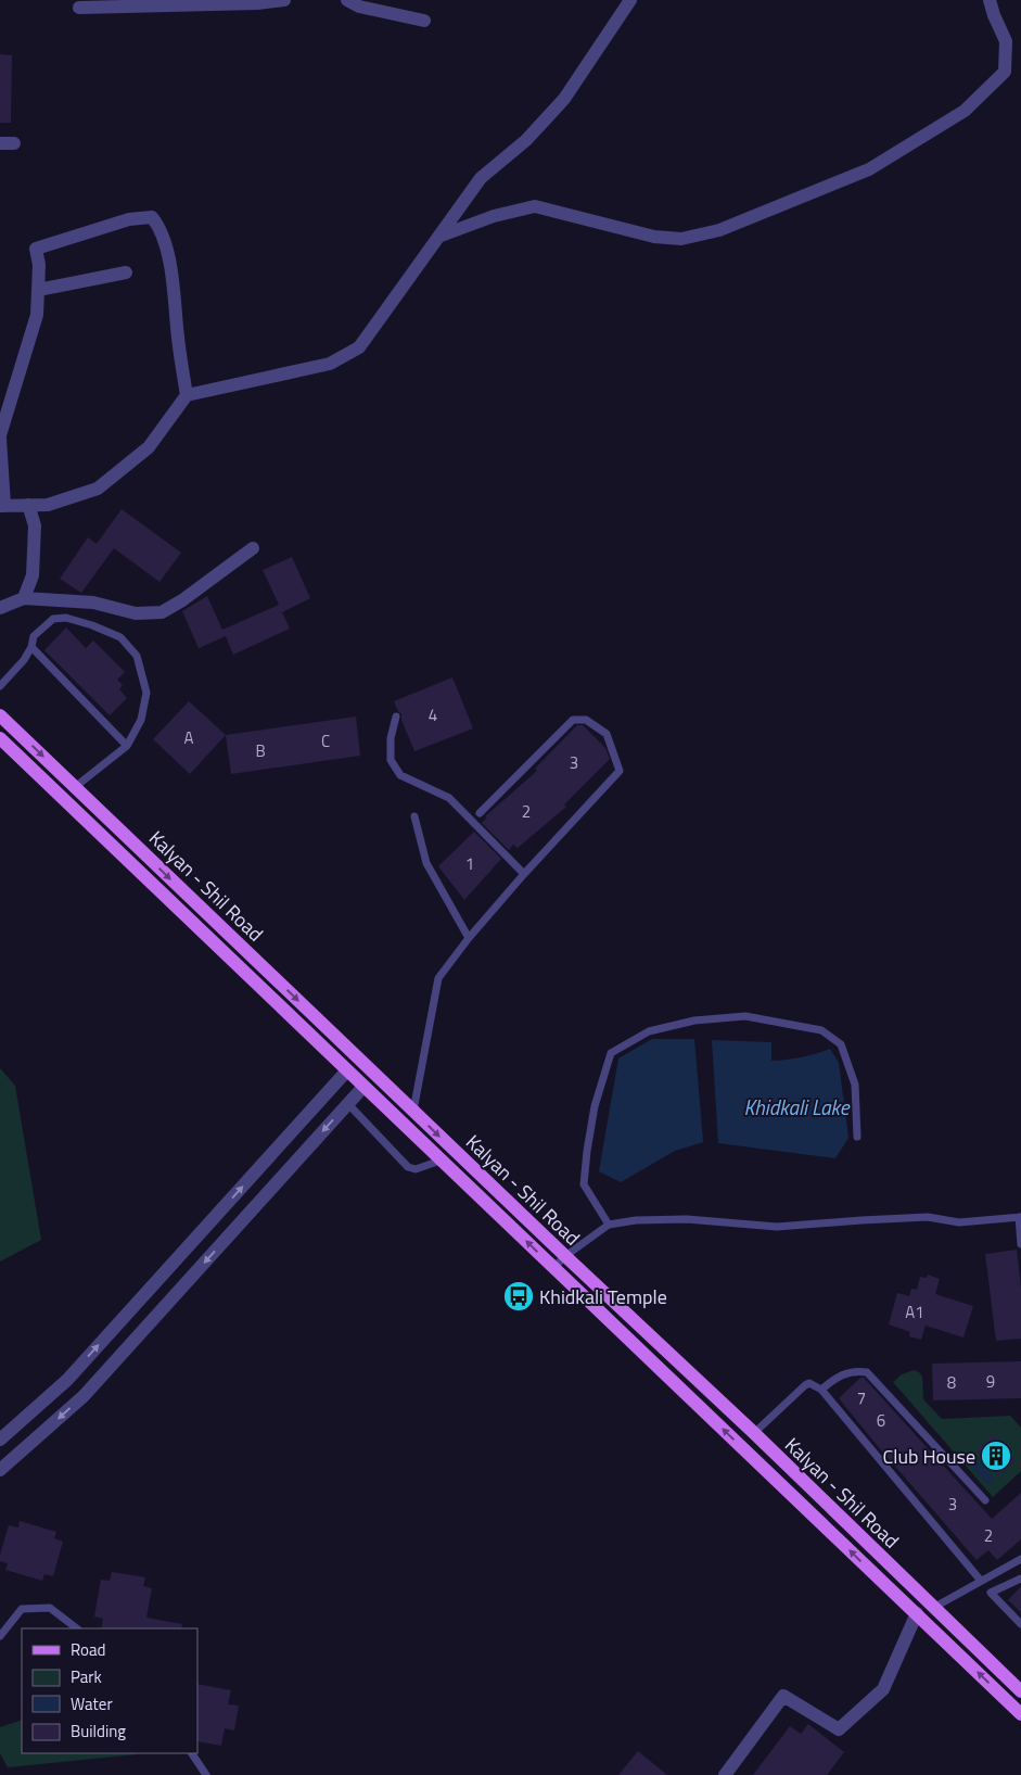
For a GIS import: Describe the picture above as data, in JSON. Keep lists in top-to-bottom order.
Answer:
{
  "streets": {
    "main road": ["Kalyan - Shil Road"]
  },
  "water": ["Khidkali Lake"],
  "places": {
    "bus stop": ["Khidkali Temple"],
    "building": ["Club House"]
  },
  "house_numbers": [
    "4",
    "A",
    "C",
    "B",
    "3",
    "2",
    "1",
    "A1",
    "9",
    "8",
    "7",
    "6",
    "3",
    "2"
  ],
  "legend": [
    "Road",
    "Park",
    "Water",
    "Building"
  ]
}
